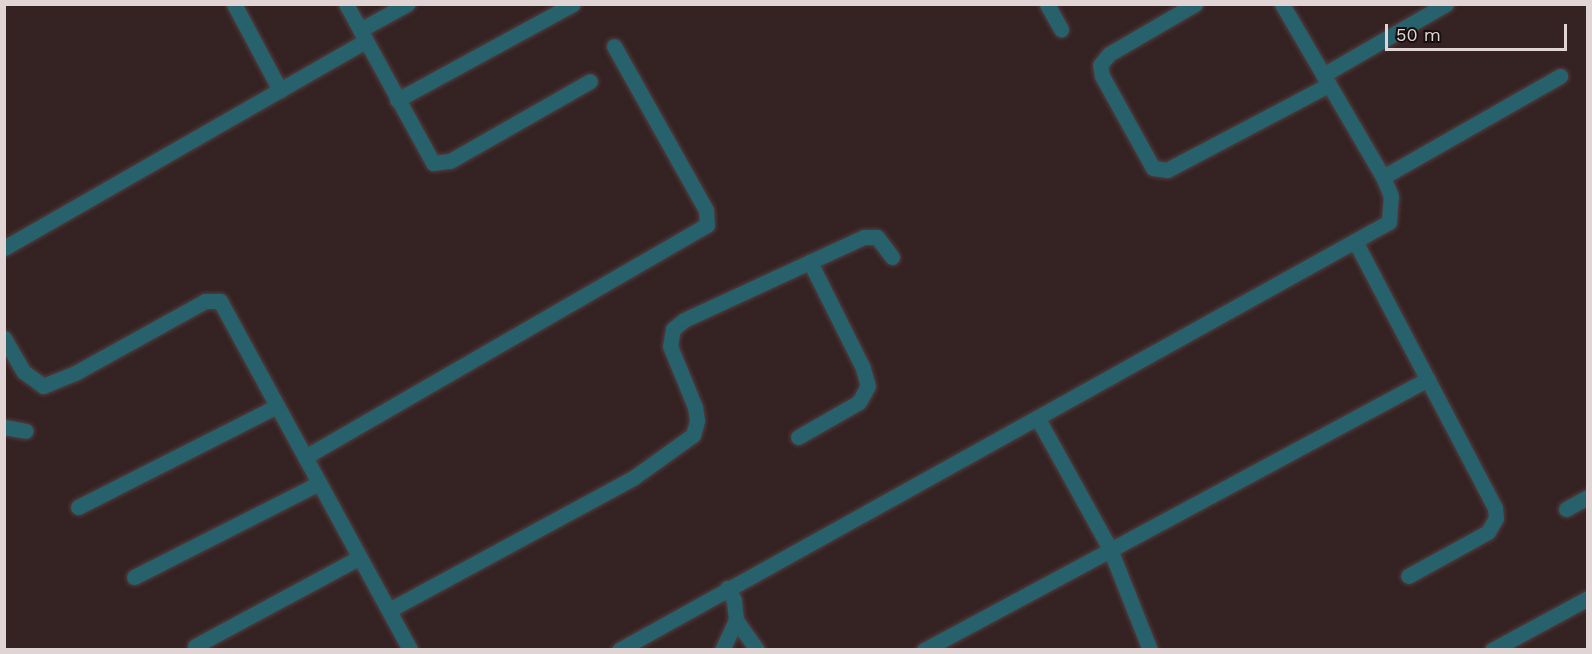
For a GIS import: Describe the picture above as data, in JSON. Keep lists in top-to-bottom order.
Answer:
{
  "scale_bar": "50 m"
}
